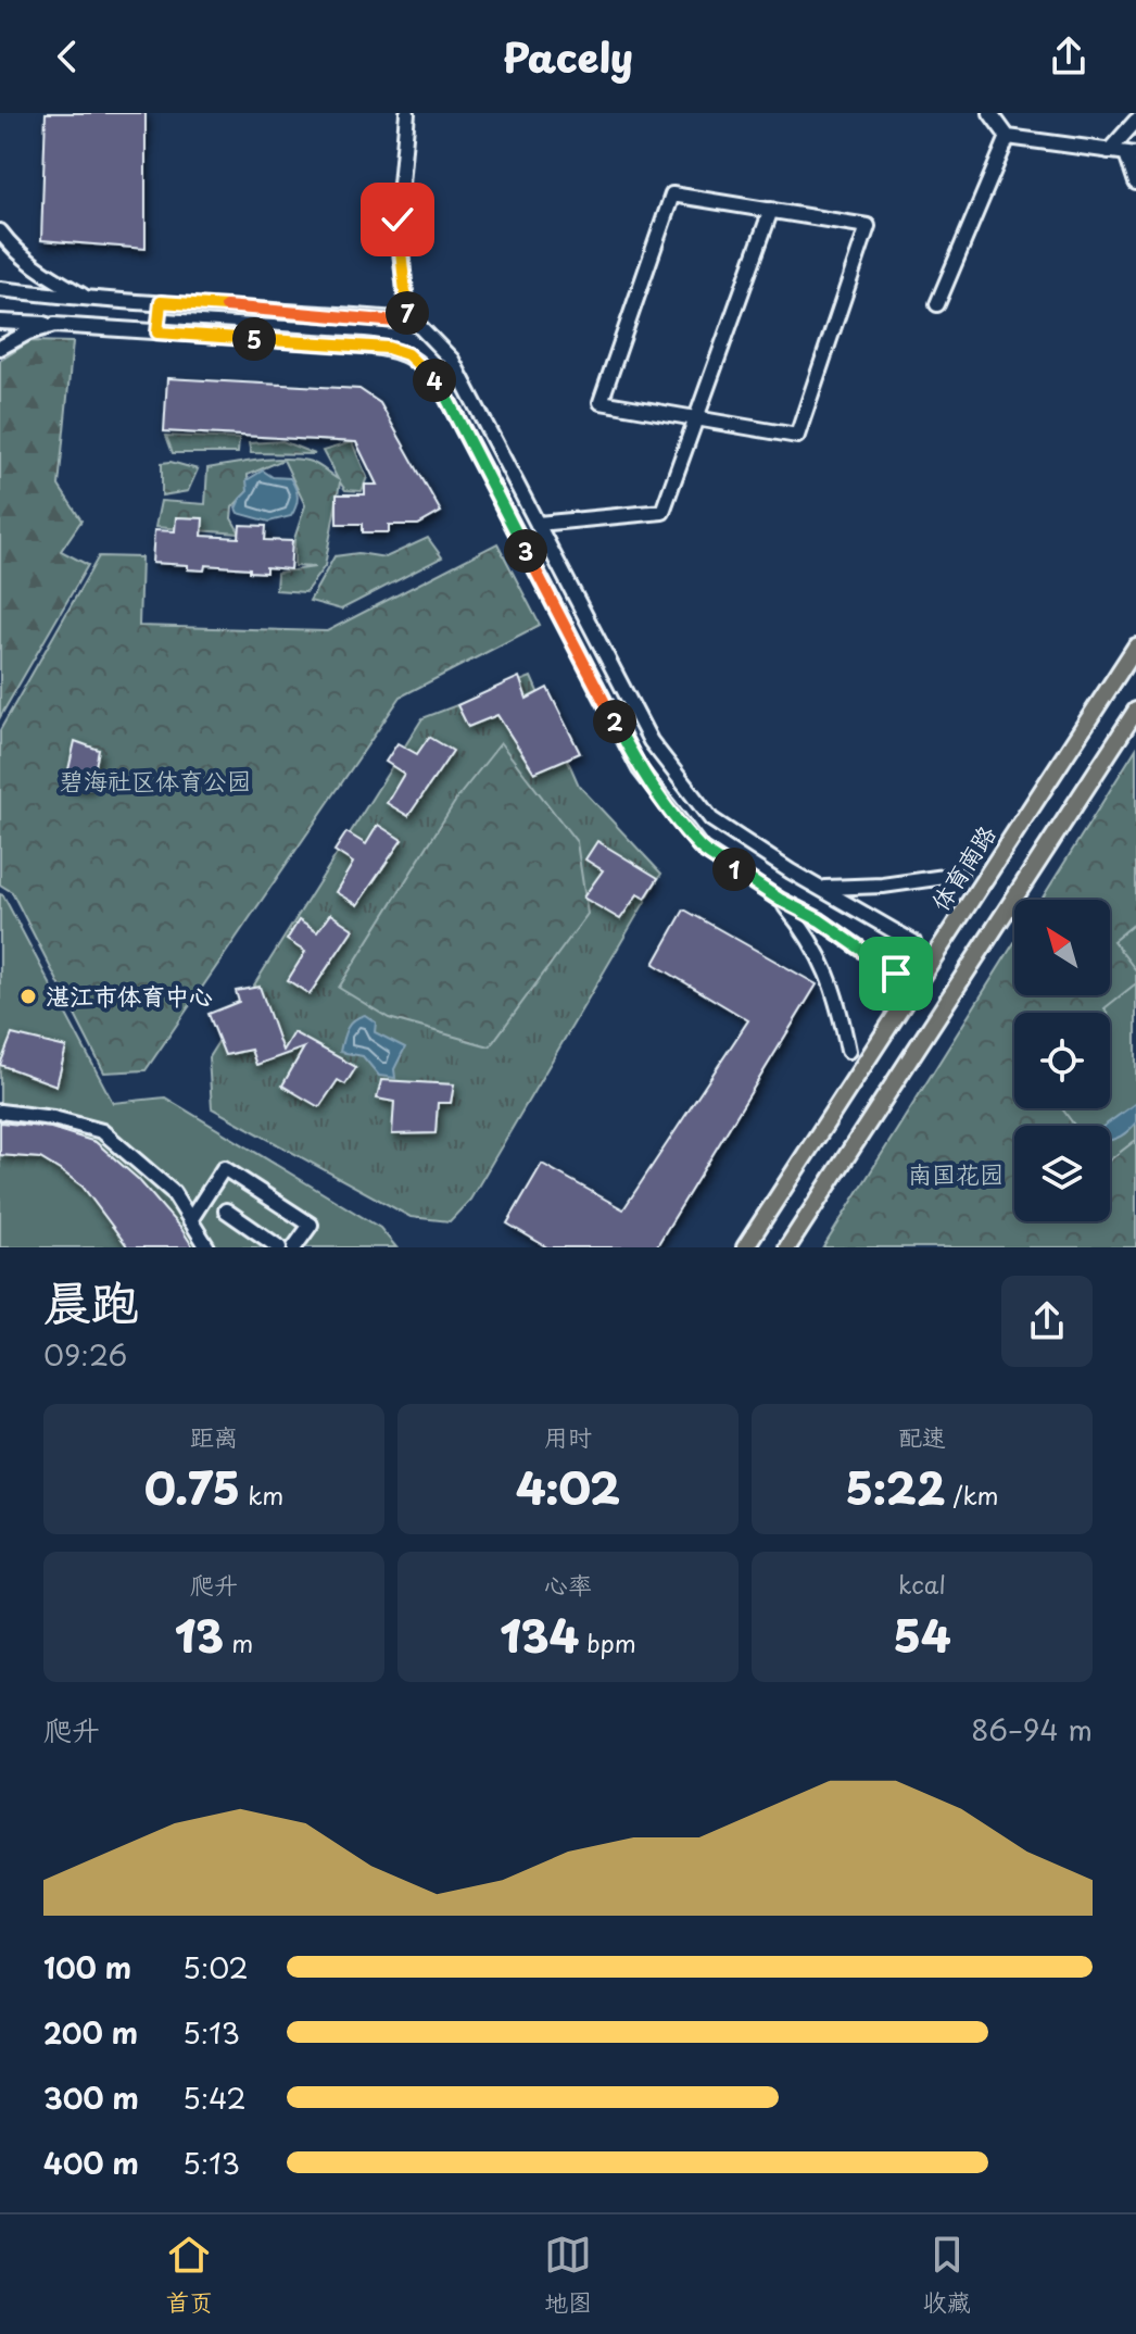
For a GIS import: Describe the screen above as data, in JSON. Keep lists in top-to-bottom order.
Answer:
{
  "streets": {
    "main road": ["体育南路"]
  },
  "parks": ["碧海社区体育公园", "南国花园"],
  "places": ["湛江市体育中心"],
  "north": "top left",
  "page": {
    "header": "Pacely",
    "pins": [
      "7",
      "5",
      "4",
      "3",
      "2",
      "1"
    ],
    "heading": ["晨跑", "09:26"],
    "stats": [
      ["距离", "0.75 km"],
      ["用时", "4:02"],
      ["配速", "5:22 /km"],
      ["爬升", "13 m"],
      ["心率", "134 bpm"],
      ["kcal", "54"]
    ],
    "chart": ["爬升", "86–94 m"],
    "list": [
      {
        "name": "100 m",
        "note": "5:02"
      },
      {
        "name": "200 m",
        "note": "5:13"
      },
      {
        "name": "300 m",
        "note": "5:42"
      },
      {
        "name": "400 m",
        "note": "5:13"
      }
    ],
    "tabs": ["首页", "地图", "收藏"]
  }
}
